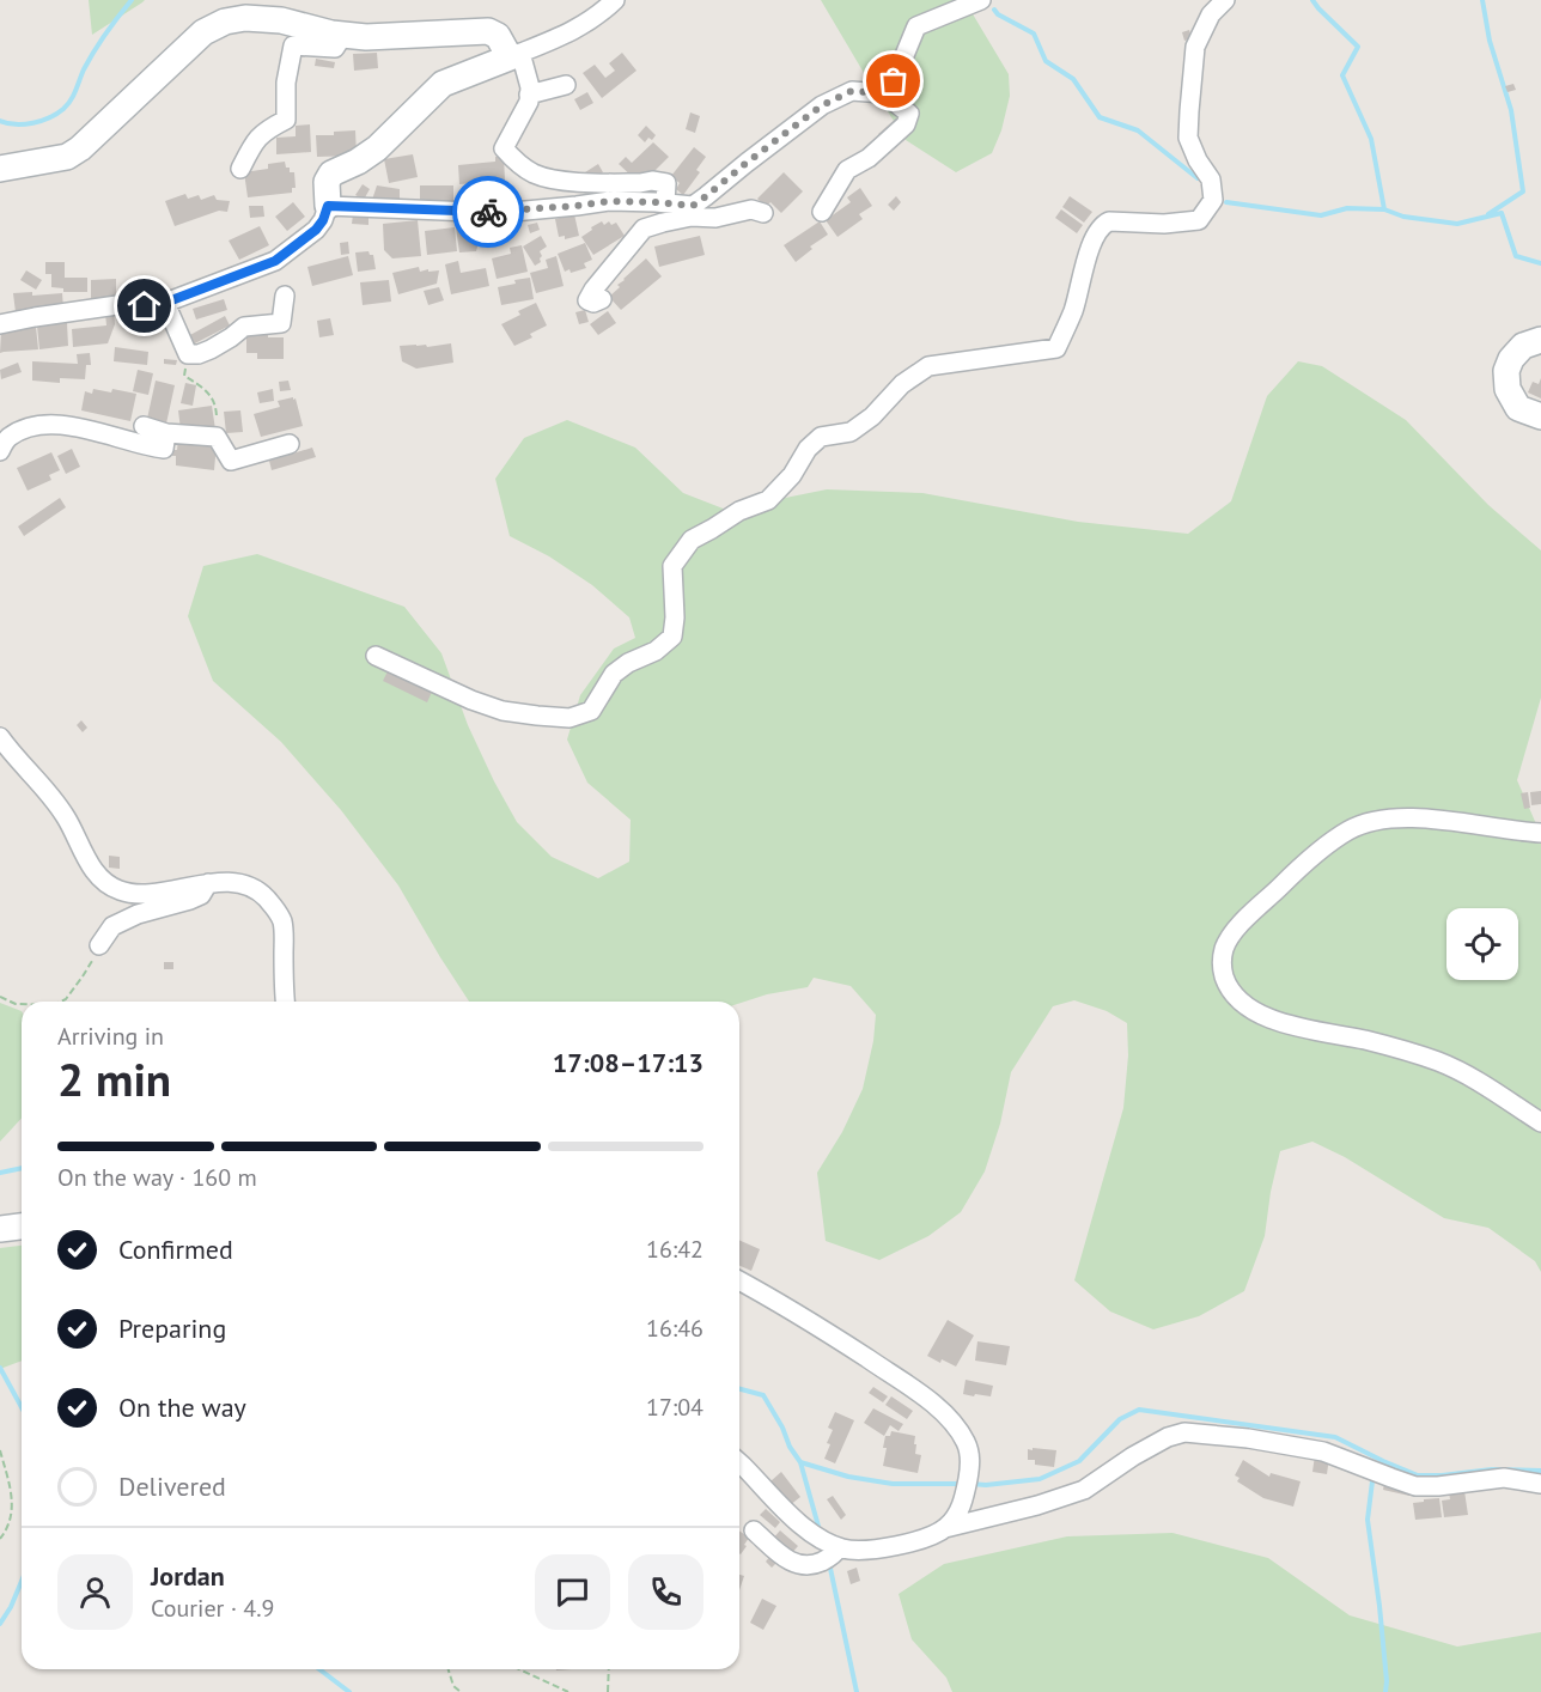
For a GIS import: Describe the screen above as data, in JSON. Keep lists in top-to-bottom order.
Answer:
{
  "page": {
    "heading": ["2 min", "Arriving in", "17:08–17:13"],
    "panel": ["Jordan", "Courier · 4.9"],
    "bar": "On the way · 160 m",
    "list": [
      ["Confirmed", "16:42"],
      ["Preparing", "16:46"],
      ["On the way", "17:04"],
      "Delivered"
    ]
  }
}
